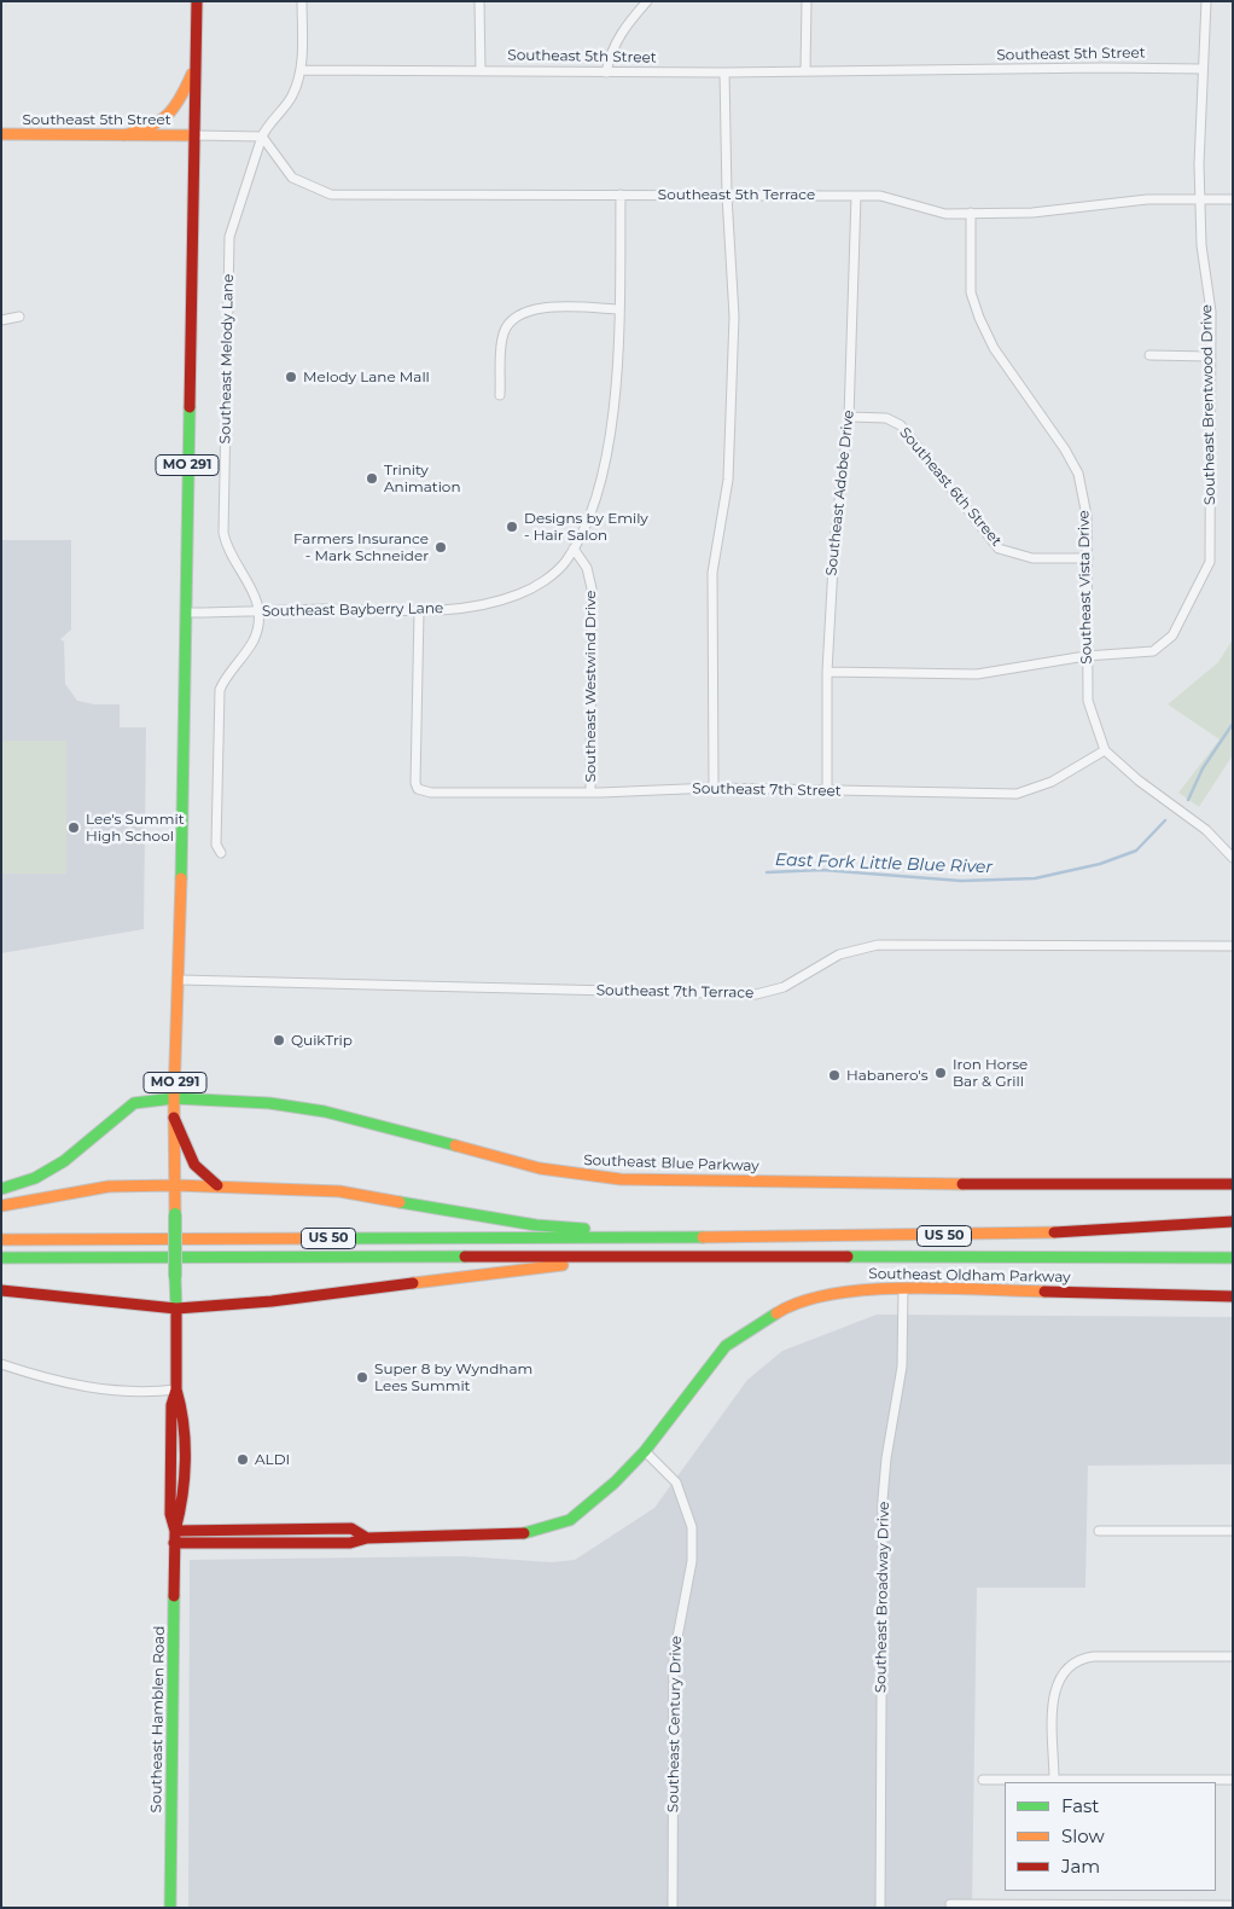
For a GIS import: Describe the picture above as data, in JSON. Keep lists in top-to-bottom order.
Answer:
{
  "streets": {
    "main road": [
      "Southeast 5th Street",
      "MO 291",
      "Southeast Blue Parkway",
      "US 50",
      "Southeast Oldham Parkway",
      "Southeast Hamblen Road"
    ],
    "street": [
      "Southeast 5th Terrace",
      "Southeast Melody Lane",
      "Southeast Brentwood Drive",
      "Southeast 6th Street",
      "Southeast Adobe Drive",
      "Southeast Vista Drive",
      "Southeast Bayberry Lane",
      "Southeast Westwind Drive",
      "Southeast 7th Street",
      "Southeast 7th Terrace",
      "Southeast Broadway Drive",
      "Southeast Century Drive"
    ]
  },
  "crossings": [
    ["Southeast 5th Street", "Southeast 5th Terrace"],
    ["Southeast 5th Street", "Southeast Melody Lane"],
    ["Southeast 5th Street", "Southeast Brentwood Drive"],
    ["Southeast 5th Street", "MO 291"],
    ["Southeast 5th Terrace", "Southeast Melody Lane"],
    ["Southeast 5th Terrace", "Southeast Brentwood Drive"],
    ["Southeast 5th Terrace", "Southeast Adobe Drive"],
    ["Southeast 5th Terrace", "Southeast Vista Drive"],
    ["Southeast 5th Terrace", "Southeast Bayberry Lane"],
    ["Southeast Melody Lane", "Southeast Bayberry Lane"],
    ["Southeast Brentwood Drive", "Southeast Adobe Drive"],
    ["Southeast Brentwood Drive", "Southeast Vista Drive"],
    ["MO 291", "Southeast Bayberry Lane"],
    ["MO 291", "Southeast 7th Terrace"],
    ["MO 291", "Southeast Blue Parkway"],
    ["MO 291", "Southeast Hamblen Road"],
    ["Southeast 6th Street", "Southeast Adobe Drive"],
    ["Southeast 6th Street", "Southeast Vista Drive"],
    ["Southeast Adobe Drive", "Southeast 7th Street"],
    ["Southeast Vista Drive", "Southeast 7th Street"],
    ["Southeast Bayberry Lane", "Southeast Westwind Drive"],
    ["Southeast Bayberry Lane", "Southeast 7th Street"],
    ["Southeast Westwind Drive", "Southeast 7th Street"],
    ["Southeast Oldham Parkway", "Southeast Broadway Drive"],
    ["Southeast Oldham Parkway", "Southeast Hamblen Road"],
    ["Southeast Oldham Parkway", "Southeast Century Drive"]
  ],
  "water": ["East Fork Little Blue River"],
  "places": [
    "Melody Lane Mall",
    "Trinity Animation",
    "Designs by Emily - Hair Salon",
    "Farmers Insurance - Mark Schneider",
    "Lee's Summit High School",
    "QuikTrip",
    "Iron Horse Bar & Grill",
    "Habanero's",
    "Super 8 by Wyndham Lees Summit",
    "ALDI"
  ],
  "legend": ["Fast", "Slow", "Jam"]
}
